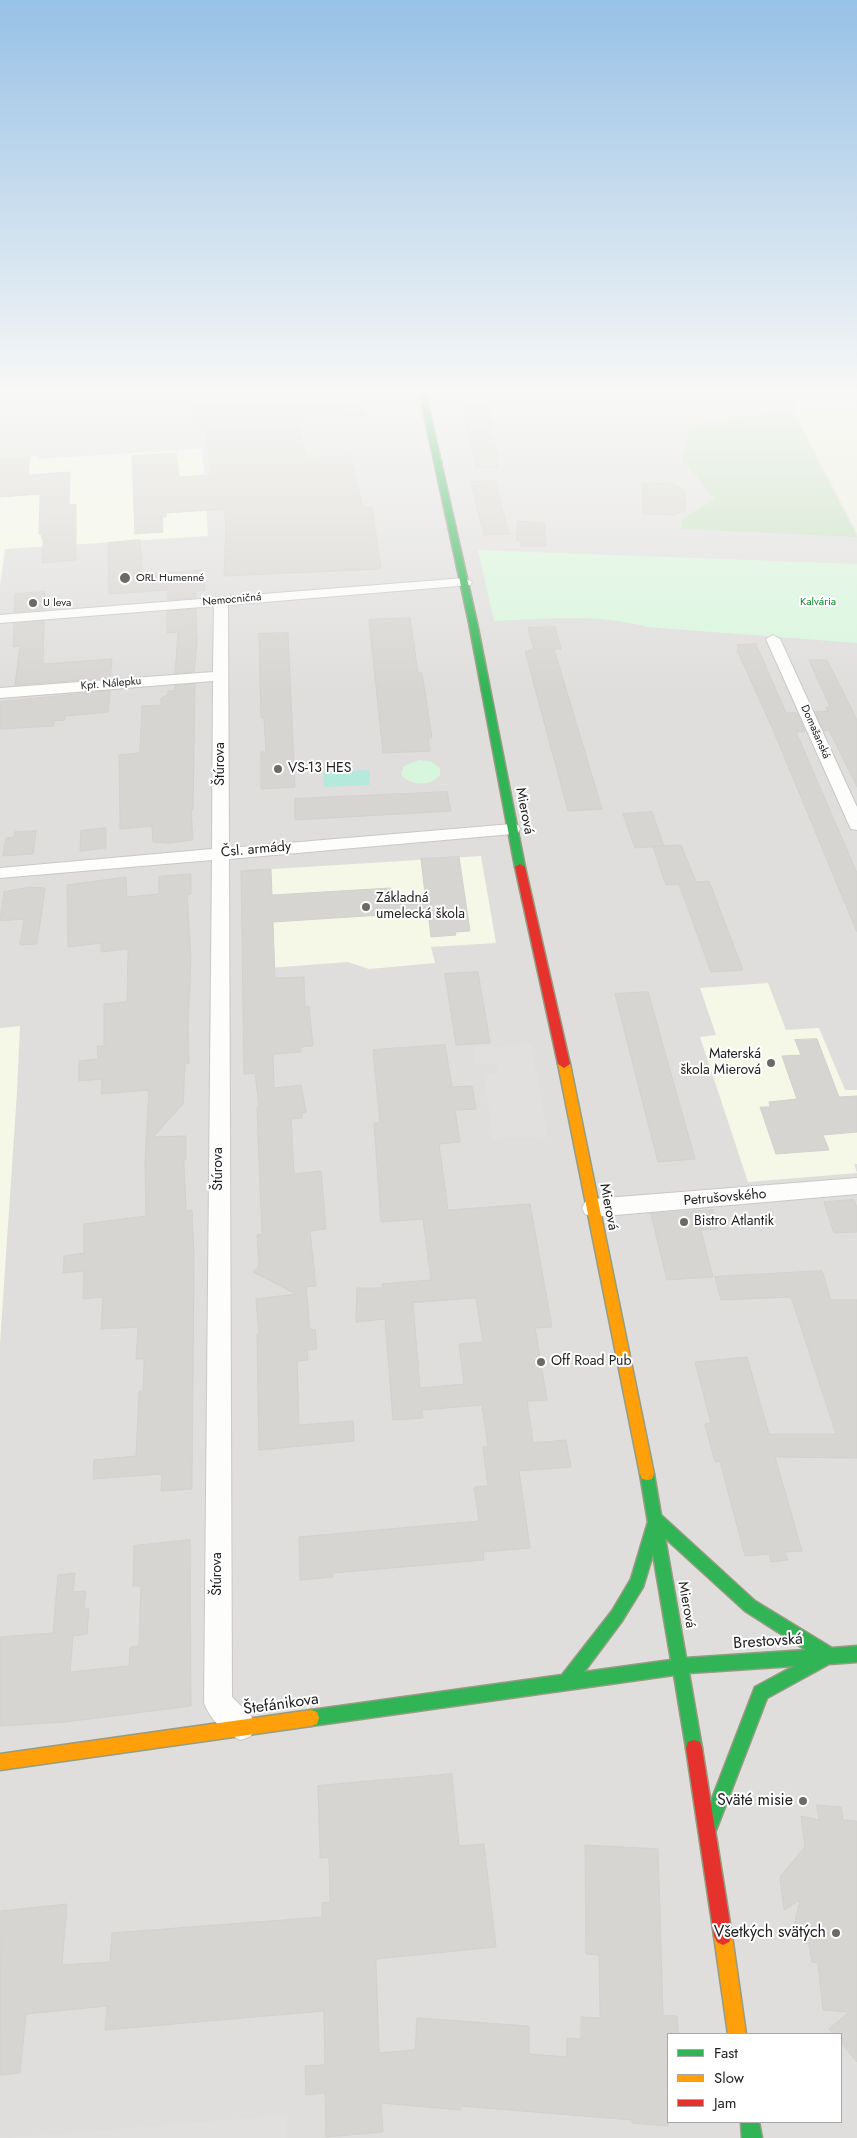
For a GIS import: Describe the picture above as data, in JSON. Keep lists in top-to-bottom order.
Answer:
{
  "streets": {
    "main road": ["Mierová", "Brestovská", "Štefánikova"],
    "street": [
      "Nemocničná",
      "Kpt. Nálepku",
      "Domašanská",
      "Štúrova",
      "Čsl. armády",
      "Petrušovského"
    ]
  },
  "crossings": [
    ["Nemocničná", "Štúrova"],
    ["Nemocničná", "Mierová"],
    ["Kpt. Nálepku", "Štúrova"],
    ["Štúrova", "Čsl. armády"],
    ["Štúrova", "Štefánikova"],
    ["Mierová", "Čsl. armády"],
    ["Mierová", "Petrušovského"],
    ["Mierová", "Brestovská"],
    ["Brestovská", "Štefánikova"]
  ],
  "parks": ["Kalvária"],
  "places": [
    "ORL Humenné",
    "U leva",
    "VS-13 HES",
    "Základná umelecká škola",
    "Materská škola Mierová",
    "Bistro Atlantik",
    "Off Road Pub",
    "Sväté misie",
    "Všetkých svätých"
  ],
  "legend": ["Fast", "Slow", "Jam"]
}
